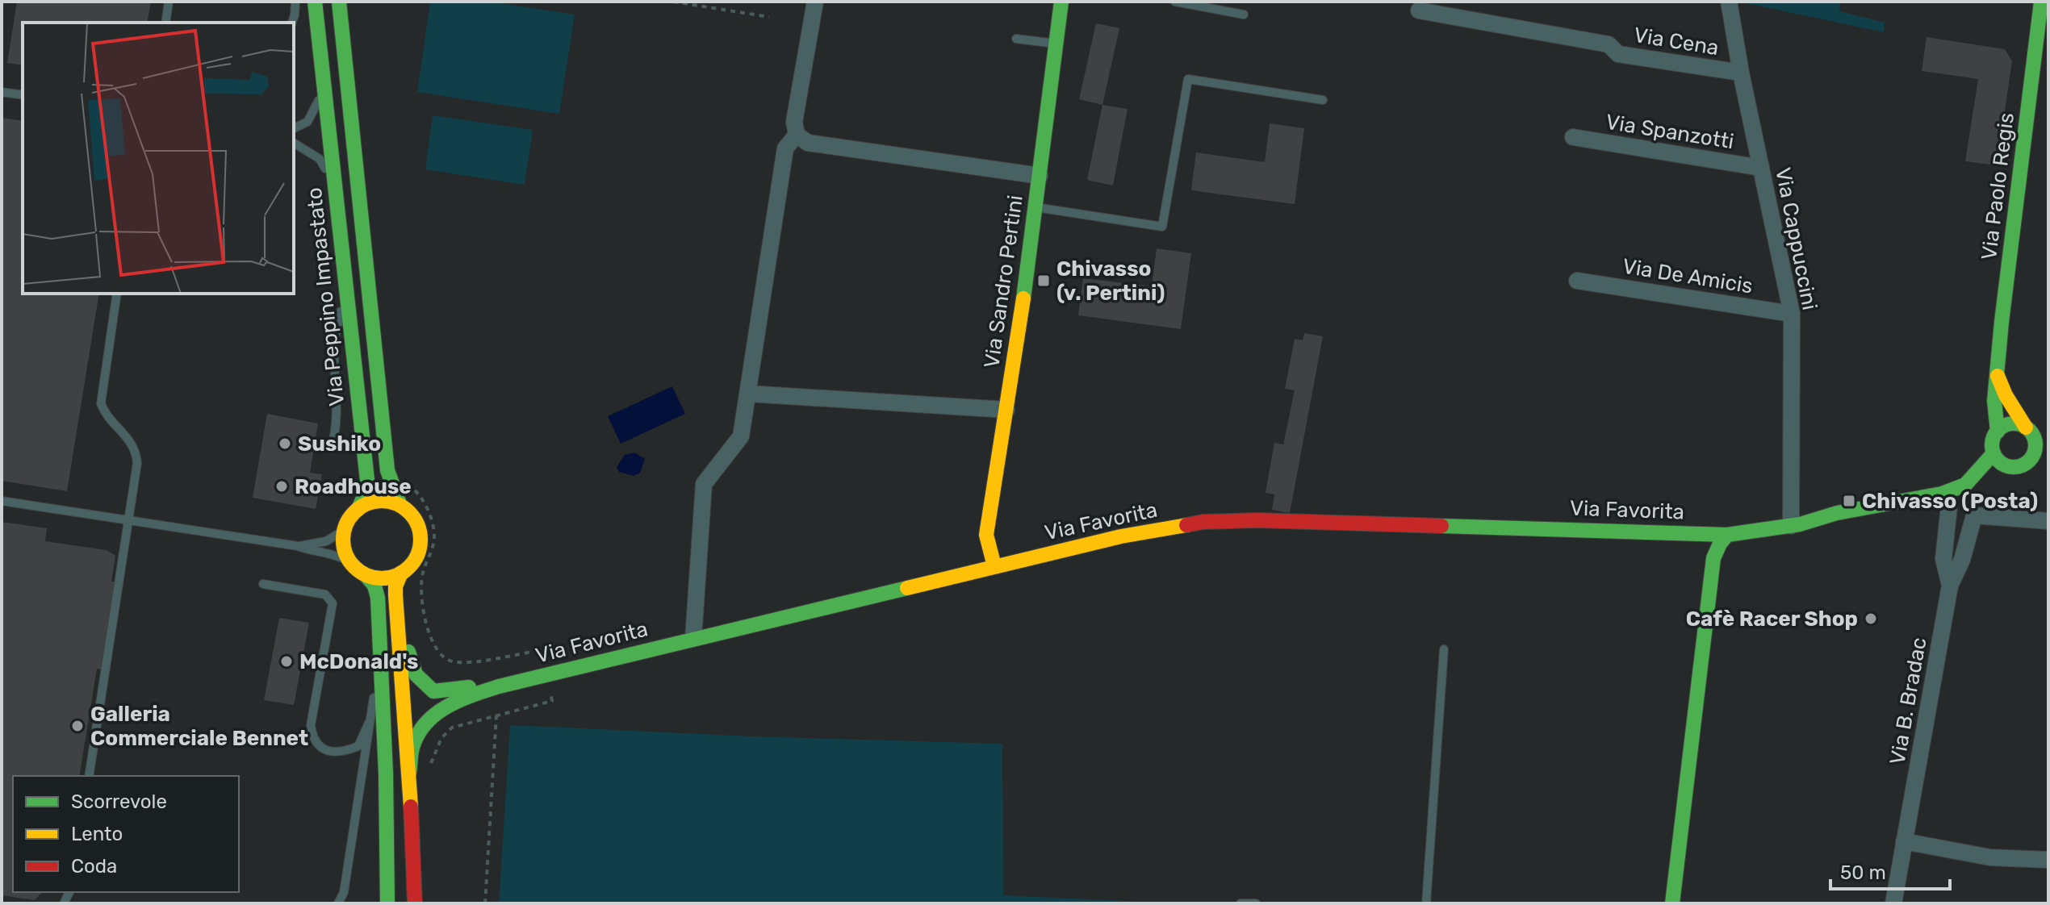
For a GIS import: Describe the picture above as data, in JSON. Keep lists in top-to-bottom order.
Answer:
{
  "streets": {
    "street": [
      "Via Cena",
      "Via Spanzotti",
      "Via Paolo Regis",
      "Via Cappuccini",
      "Via De Amicis",
      "Via Sandro Pertini",
      "Via Peppino Impastato",
      "Via Favorita",
      "Via B. Bradac"
    ]
  },
  "crossings": [
    ["Via Cena", "Via Cappuccini"],
    ["Via Spanzotti", "Via Cappuccini"],
    ["Via Cappuccini", "Via De Amicis"],
    ["Via Cappuccini", "Via Favorita"],
    ["Via Sandro Pertini", "Via Favorita"],
    ["Via Peppino Impastato", "Via Favorita"]
  ],
  "places": {
    "transit": ["Chivasso (v. Pertini)", "Chivasso (Posta)"],
    "other": [
      "Sushiko",
      "Roadhouse",
      "Cafè Racer Shop",
      "McDonald's",
      "Galleria Commerciale Bennet"
    ]
  },
  "legend": ["Scorrevole", "Lento", "Coda"],
  "scale_bar": "50 m"
}
